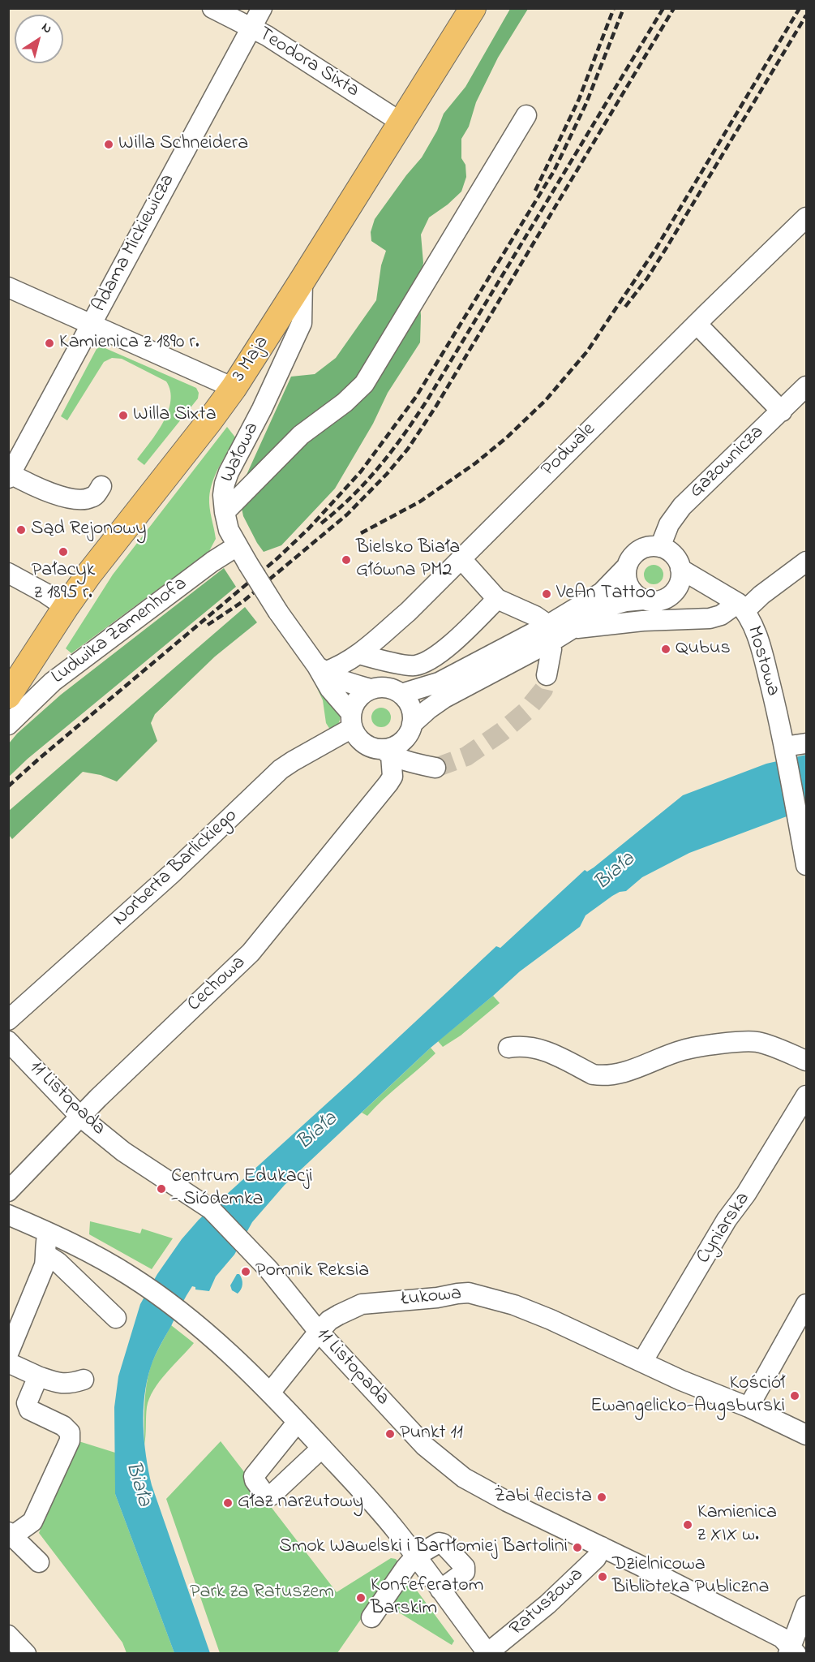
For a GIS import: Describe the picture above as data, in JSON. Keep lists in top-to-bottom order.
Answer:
{
  "streets": {
    "main road": ["3 Maja"],
    "street": [
      "Teodora Sixta",
      "Adama Mickiewicza",
      "Podwale",
      "Wałowa",
      "Gazownicza",
      "Ludwika Zamenhofa",
      "Mostowa",
      "Norberta Barlickiego",
      "Cechowa",
      "11 Listopada",
      "Cyniarska",
      "Łukowa",
      "Ratuszowa"
    ]
  },
  "crossings": [
    ["Teodora Sixta", "Adama Mickiewicza"],
    ["Teodora Sixta", "3 Maja"],
    ["3 Maja", "Wałowa"],
    ["Podwale", "Wałowa"],
    ["Wałowa", "Ludwika Zamenhofa"],
    ["Wałowa", "Norberta Barlickiego"],
    ["Wałowa", "Cechowa"],
    ["Gazownicza", "Mostowa"],
    ["Norberta Barlickiego", "Cechowa"],
    ["Cechowa", "11 Listopada"],
    ["11 Listopada", "Łukowa"],
    ["11 Listopada", "Ratuszowa"],
    ["Cyniarska", "Łukowa"]
  ],
  "water": ["Biała"],
  "parks": ["Park za Ratuszem"],
  "places": [
    "Willa Schneidera",
    "Kamienica z 1890 r.",
    "Willa Sixta",
    "Sąd Rejonowy",
    "Pałacyk z 1895 r.",
    "Bielsko Biała Główna PM2",
    "VeAn Tattoo",
    "Qubus",
    "Centrum Edukacji - Siódemka",
    "Pomnik Reksia",
    "Kościół Ewangelicko-Augsburski",
    "Punkt 11",
    "Żabi flecista",
    "Głaz narzutowy",
    "Kamienica z XIX w.",
    "Smok Wawelski i Bartłomiej Bartolini",
    "Dzielnicowa Biblioteka Publiczna",
    "Konfeferatom Barskim"
  ],
  "north": "top right"
}
